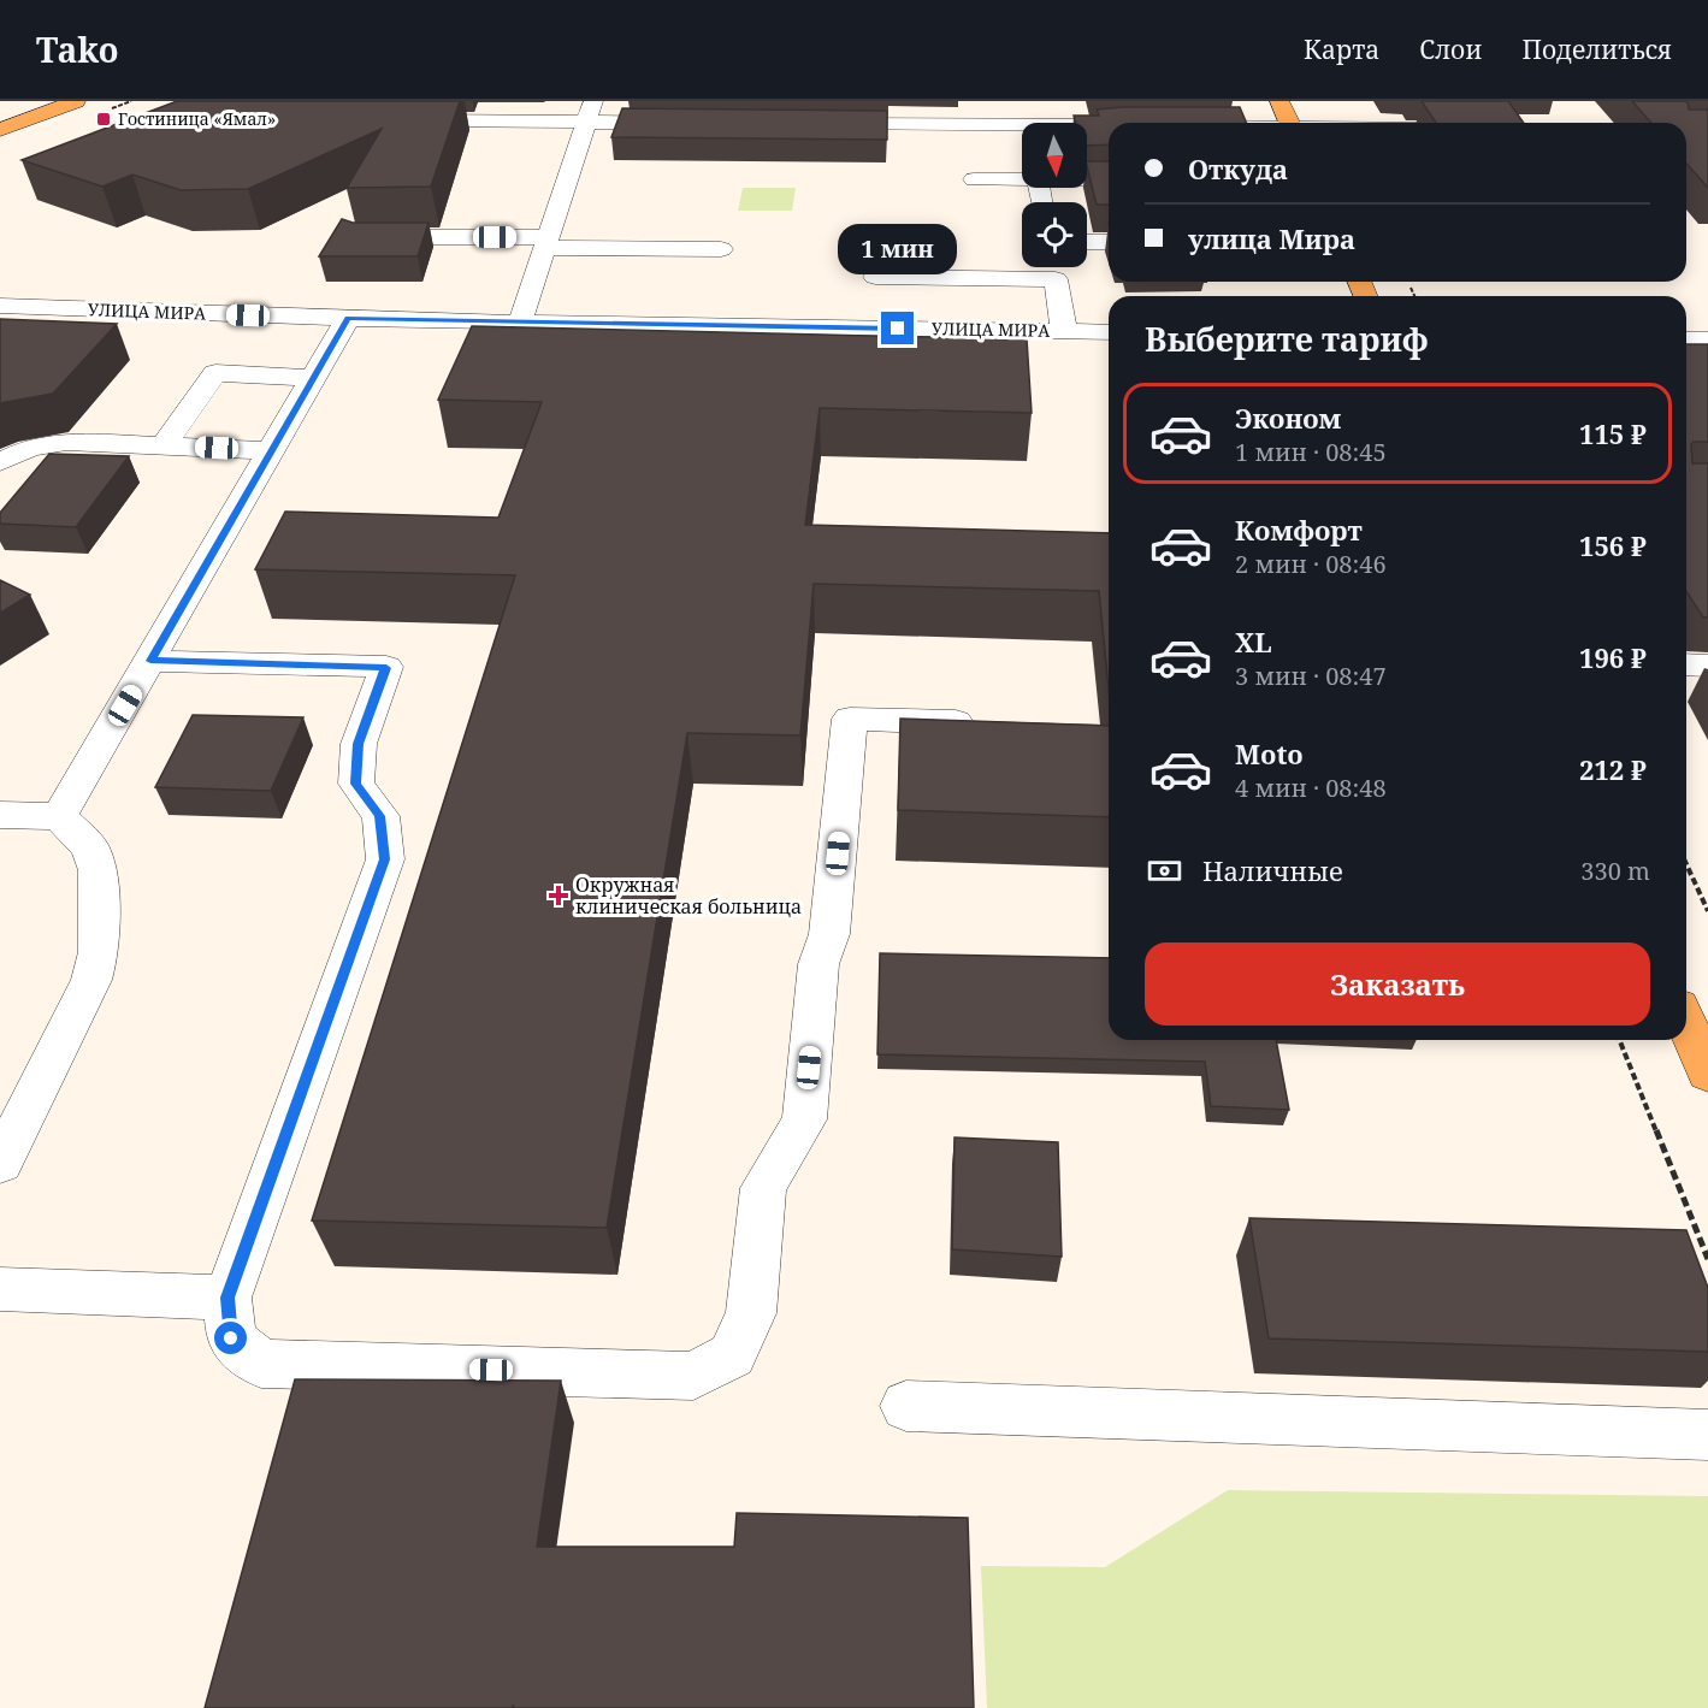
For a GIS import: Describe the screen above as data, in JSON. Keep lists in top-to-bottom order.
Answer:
{
  "streets": {
    "street": ["УЛИЦА МИРА"]
  },
  "places": {
    "transit": ["Гостиница «Ямал»"],
    "health": ["Окружная клиническая больница"]
  },
  "north": "bottom",
  "page": {
    "header": "Tako",
    "nav": ["Карта", "Слои", "Поделиться"],
    "banner": ["Откуда", "улица Мира"],
    "bubble": "1 мин",
    "heading": "Выберите тариф",
    "list": [
      {
        "name": "Эконом",
        "note": "1 мин · 08:45",
        "value": "115 ₽"
      },
      {
        "name": "Комфорт",
        "note": "2 мин · 08:46",
        "value": "156 ₽"
      },
      {
        "name": "XL",
        "note": "3 мин · 08:47",
        "value": "196 ₽"
      },
      {
        "name": "Moto",
        "note": "4 мин · 08:48",
        "value": "212 ₽"
      }
    ],
    "pay": ["Наличные", "330 m"],
    "buttons": "Заказать"
  }
}
